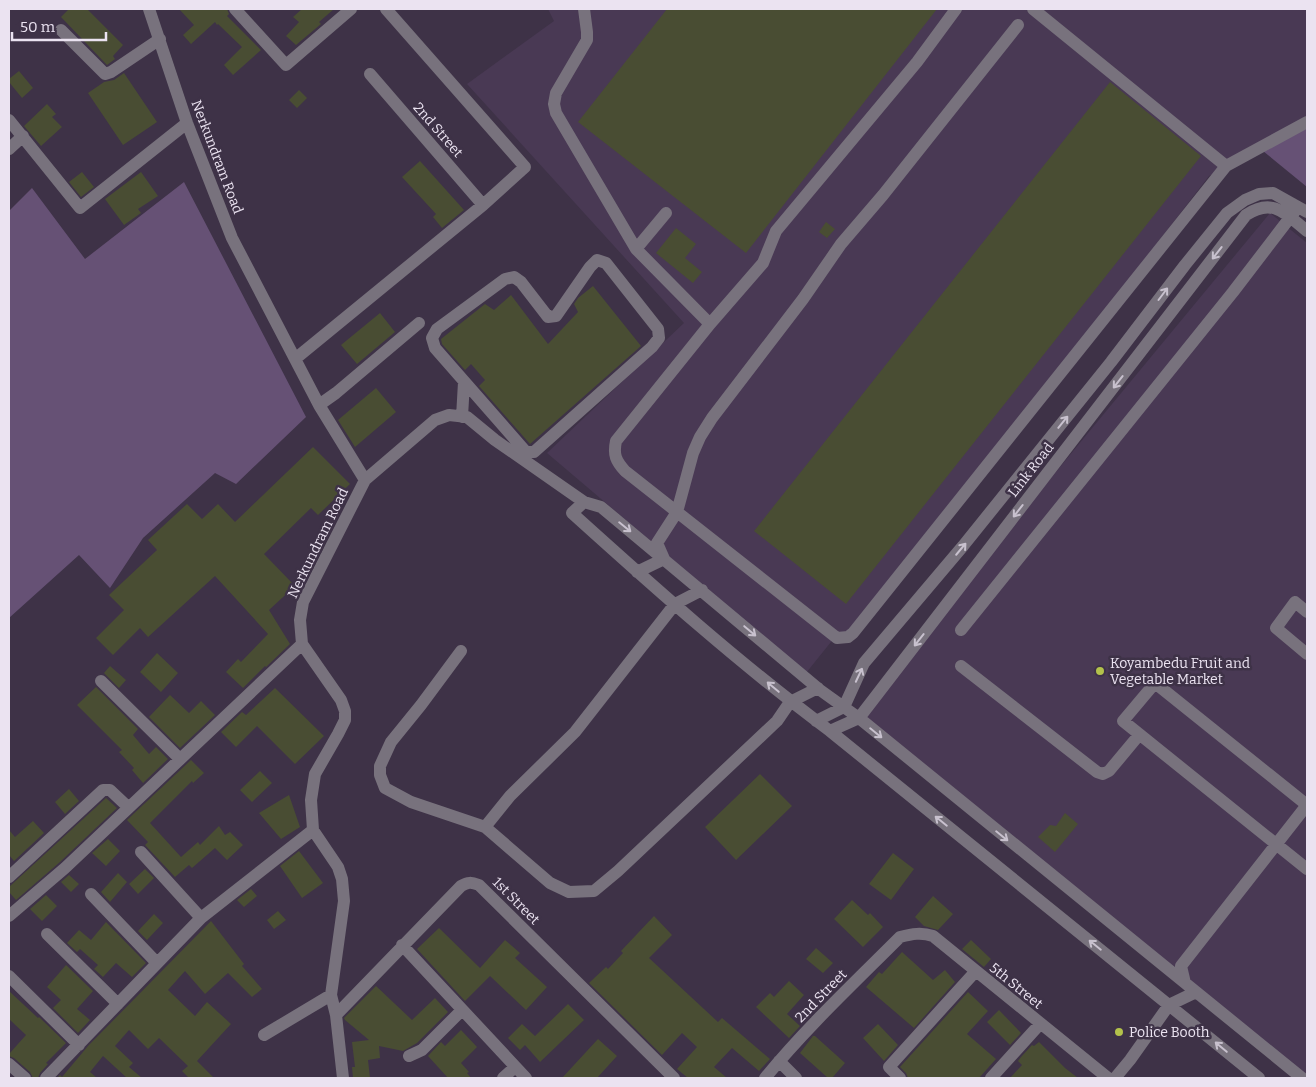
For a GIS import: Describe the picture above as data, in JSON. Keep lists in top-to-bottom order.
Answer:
{
  "streets": {
    "street": [
      "2nd Street",
      "Nerkundram Road",
      "Link Road",
      "1st Street",
      "5th Street"
    ]
  },
  "crossings": [
    ["2nd Street", "5th Street"]
  ],
  "places": ["Koyambedu Fruit and Vegetable Market", "Police Booth"],
  "scale_bar": "50 m"
}
